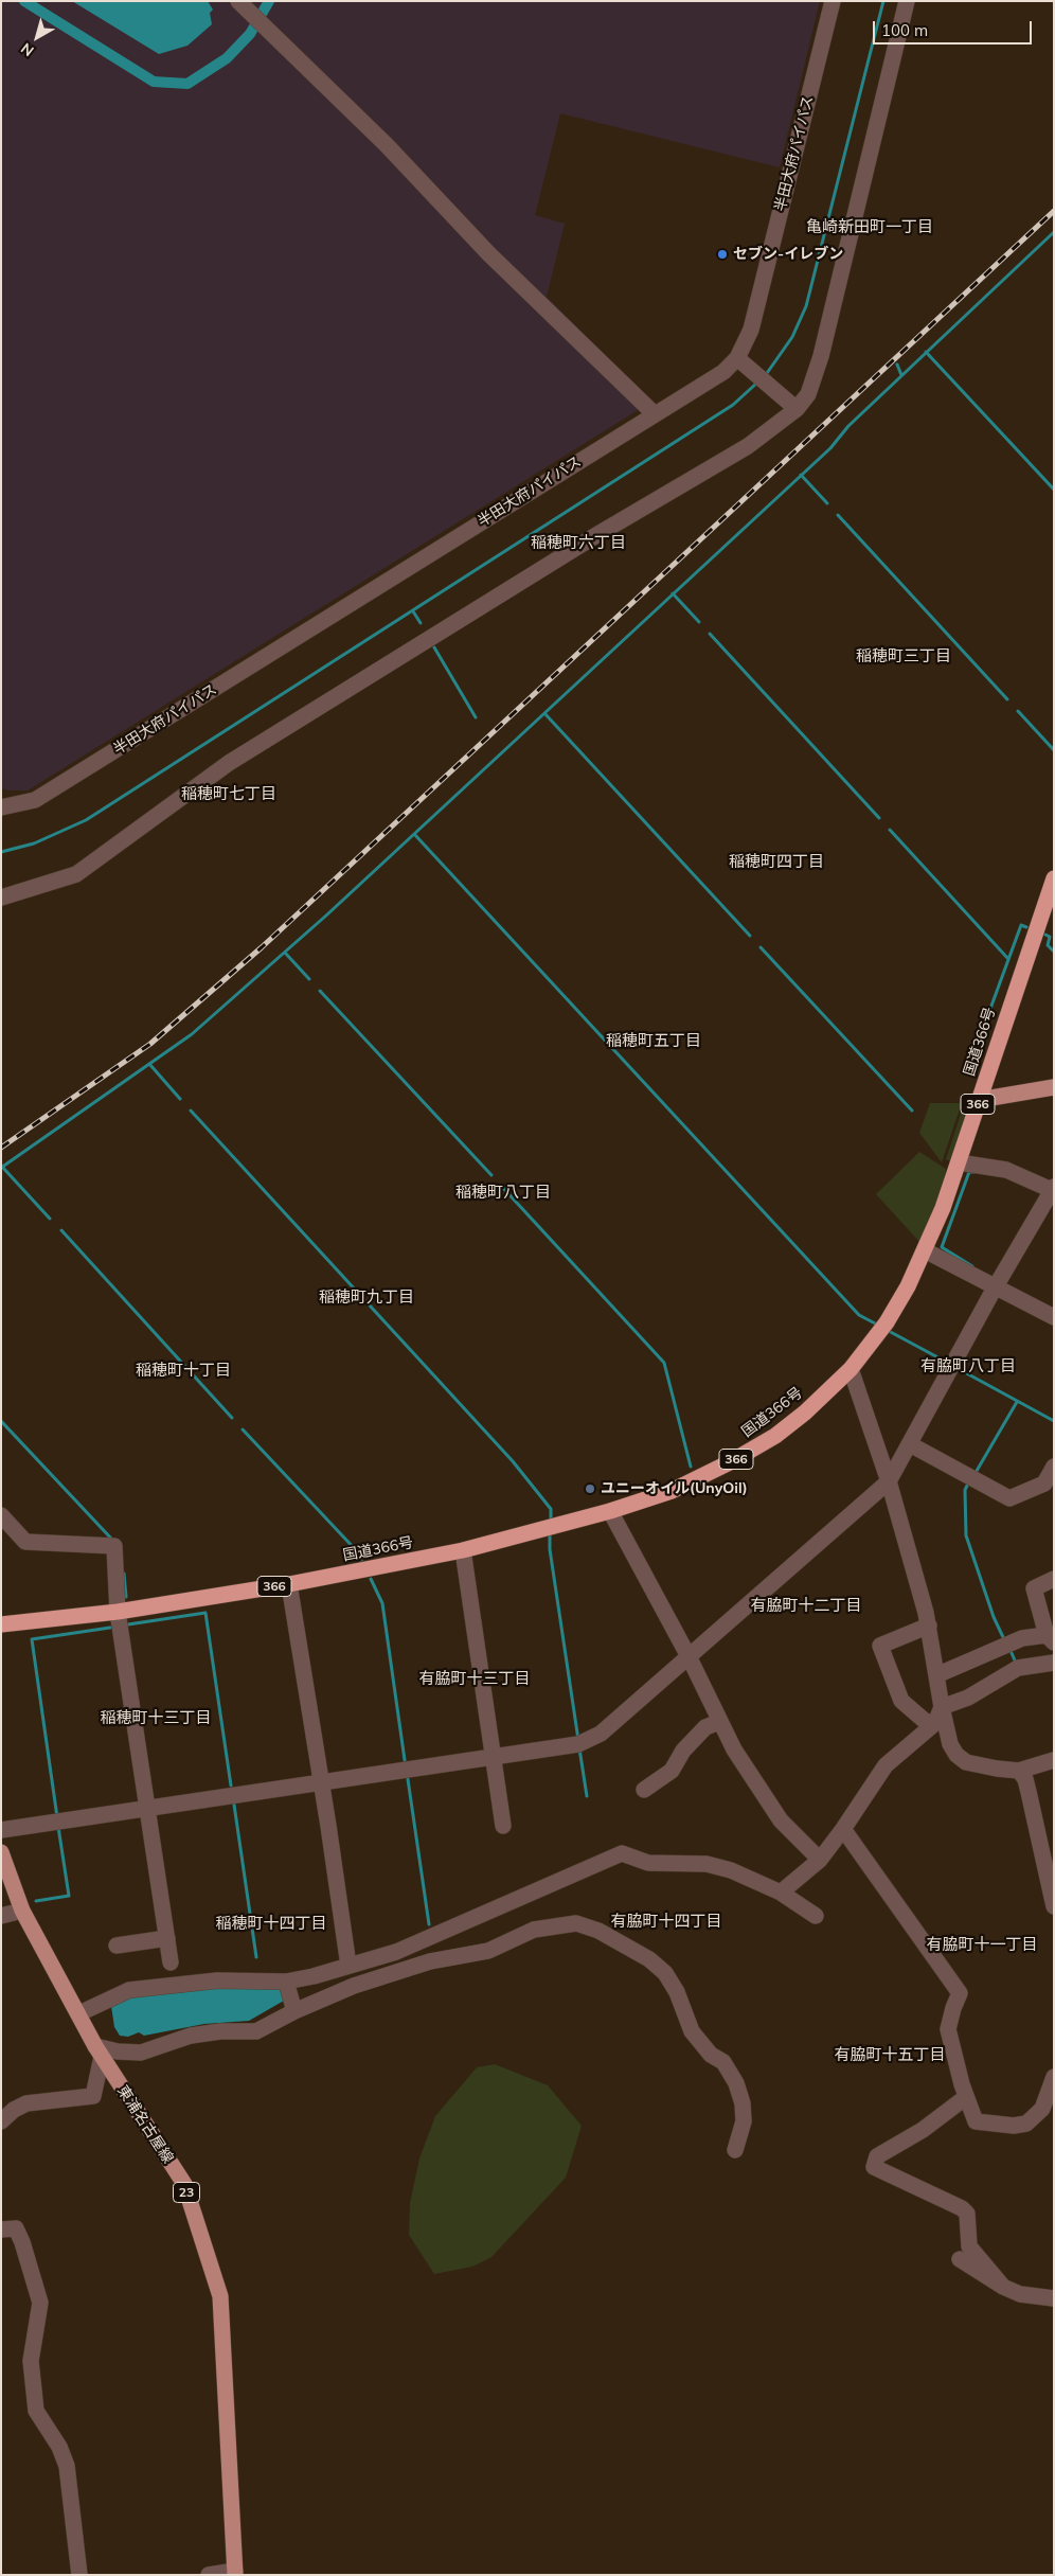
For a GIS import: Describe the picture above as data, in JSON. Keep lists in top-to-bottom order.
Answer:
{
  "streets": {
    "highway": ["国道366号", "366"],
    "main road": ["東浦名古屋線", "23"],
    "street": ["半田大府パイパス"]
  },
  "districts": [
    "亀崎新田町一丁目",
    "稲穂町六丁目",
    "稲穂町三丁目",
    "稲穂町七丁目",
    "稲穂町四丁目",
    "稲穂町五丁目",
    "稲穂町八丁目",
    "稲穂町九丁目",
    "有脇町八丁目",
    "稲穂町十丁目",
    "有脇町十二丁目",
    "有脇町十三丁目",
    "稲穂町十三丁目",
    "有脇町十四丁目",
    "稲穂町十四丁目",
    "有脇町十一丁目",
    "有脇町十五丁目"
  ],
  "places": ["セブン-イレブン", "ユニーオイル(UnyOil)"],
  "scale_bar": "100 m",
  "north": "bottom left"
}
